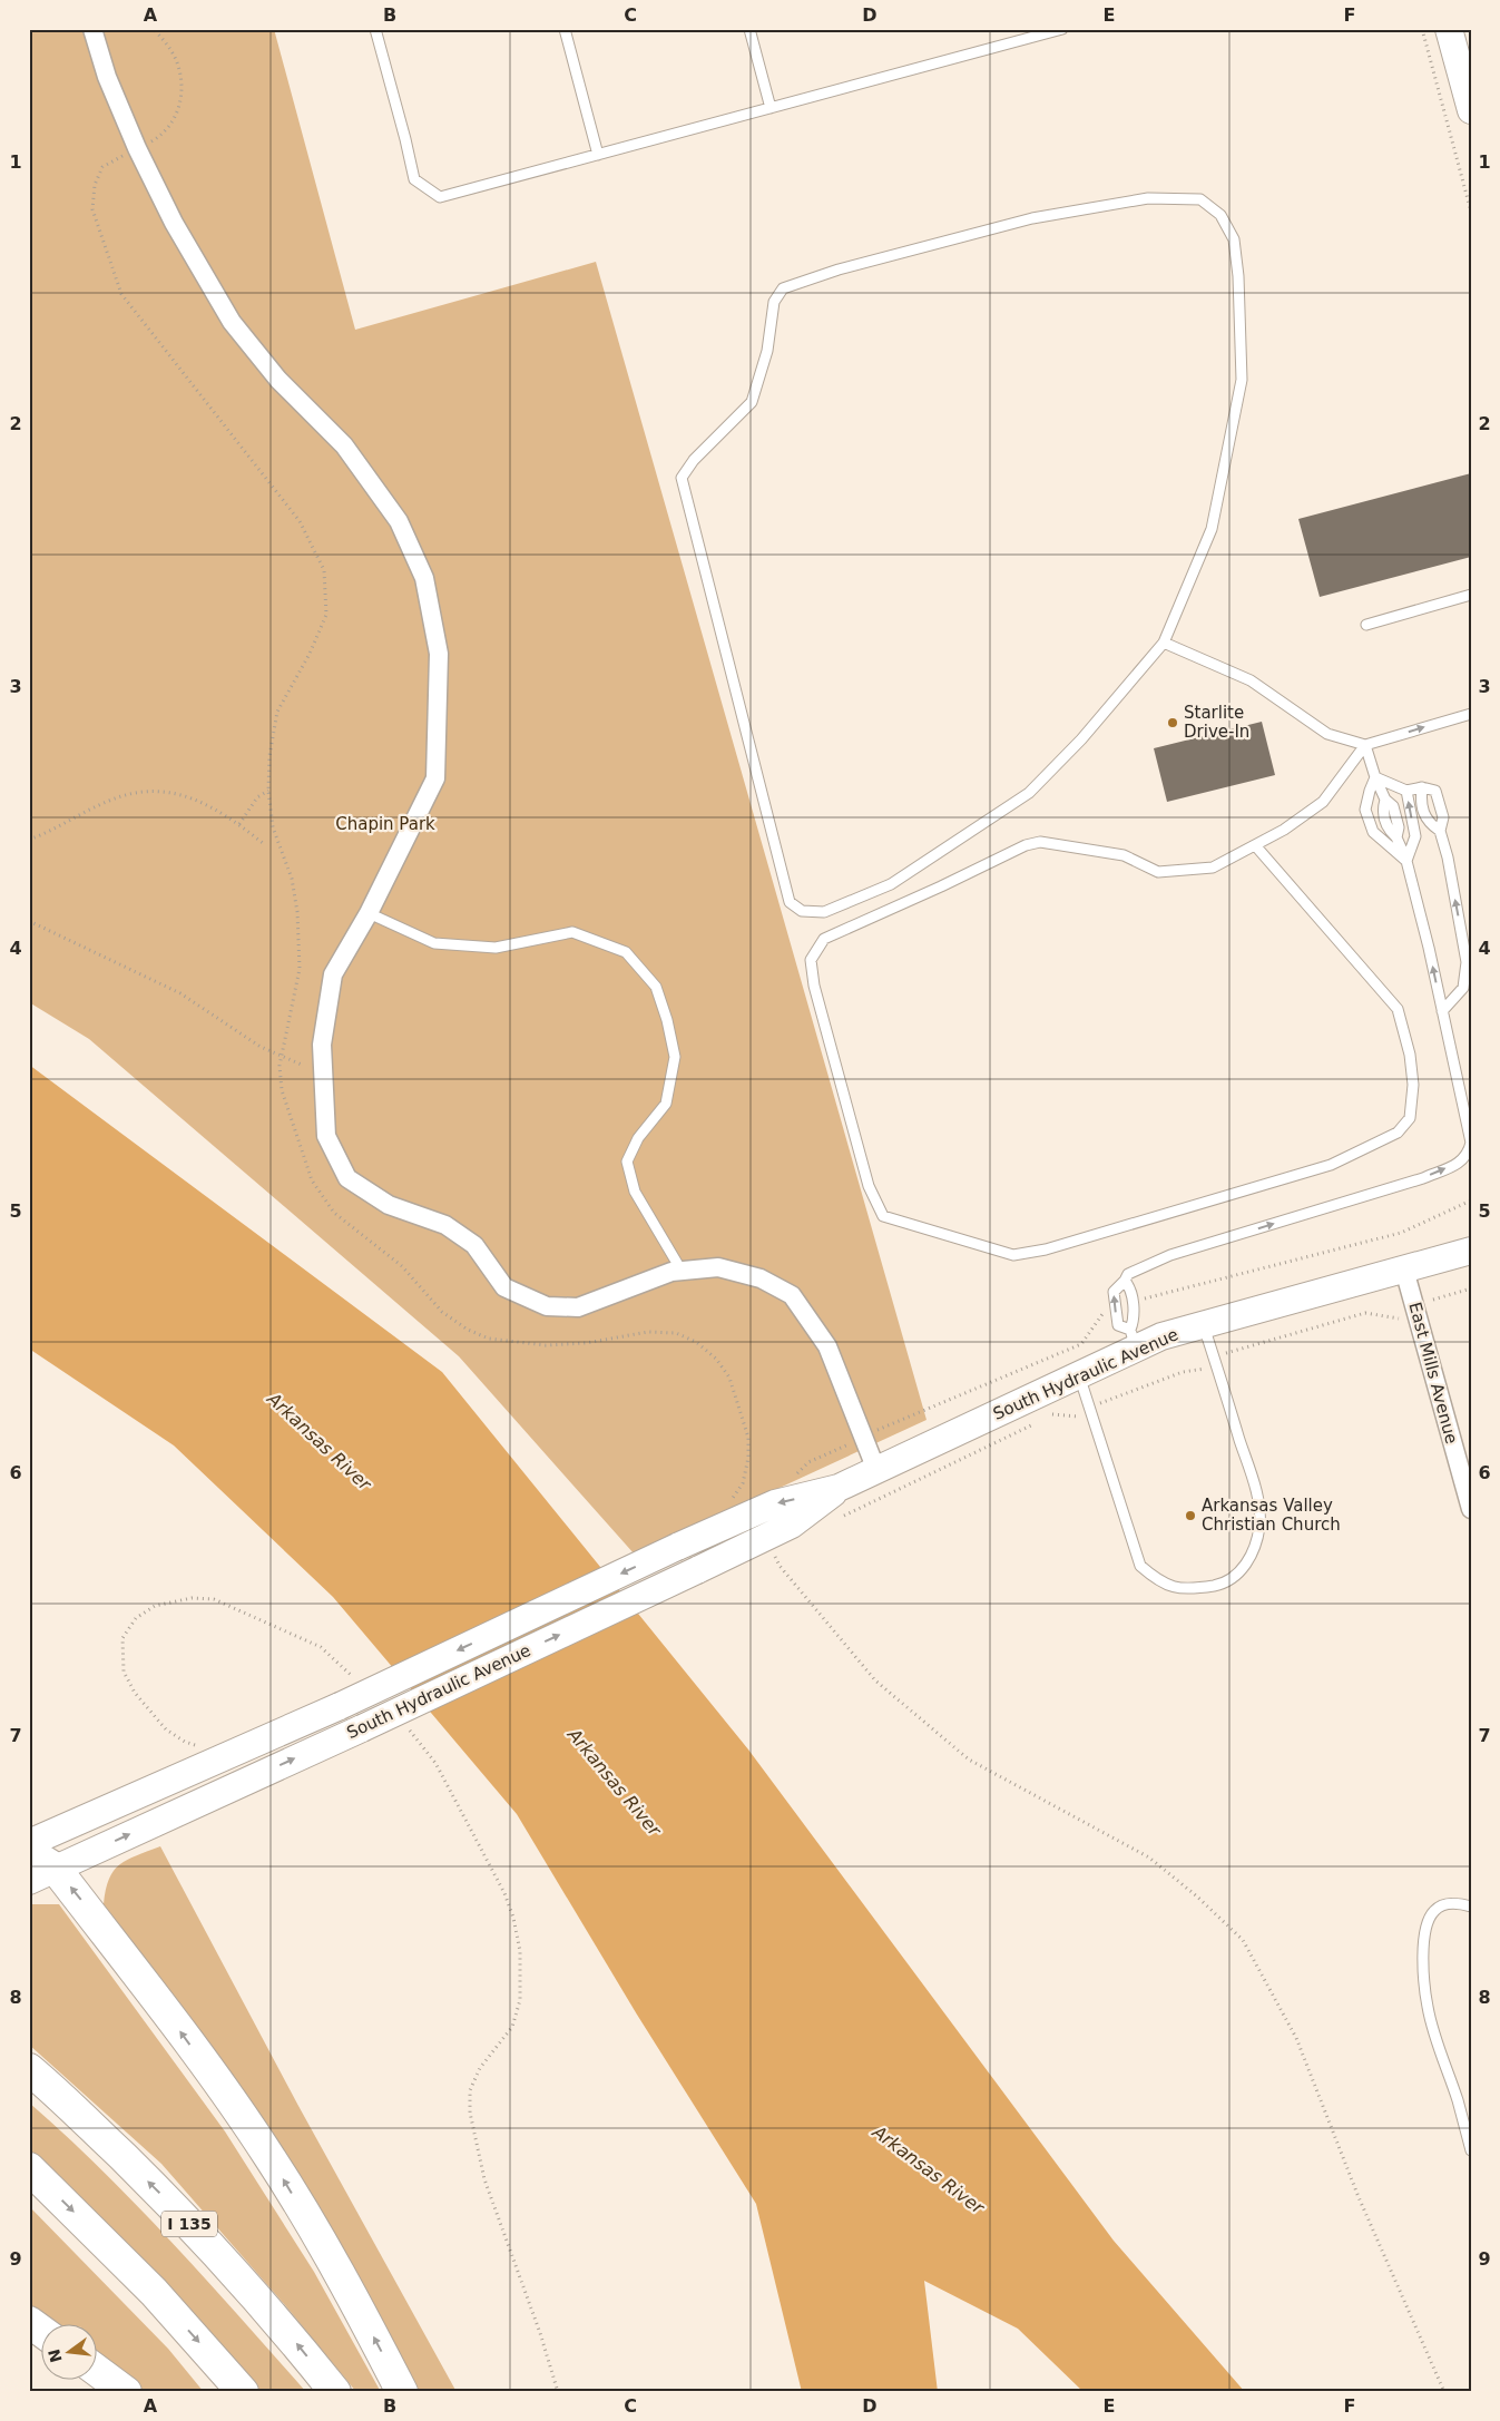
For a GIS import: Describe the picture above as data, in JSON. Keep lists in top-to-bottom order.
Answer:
{
  "streets": {
    "highway": ["I 135"],
    "street": ["East Mills Avenue", "South Hydraulic Avenue"]
  },
  "crossings": [
    ["East Mills Avenue", "South Hydraulic Avenue"]
  ],
  "water": ["Arkansas River"],
  "parks": ["Chapin Park"],
  "places": ["Starlite Drive-In", "Arkansas Valley Christian Church"],
  "north": "left",
  "grid": {
    "columns": [
      "A",
      "B",
      "C",
      "D",
      "E",
      "F"
    ],
    "rows": [
      "1",
      "2",
      "3",
      "4",
      "5",
      "6",
      "7",
      "8",
      "9"
    ]
  }
}
